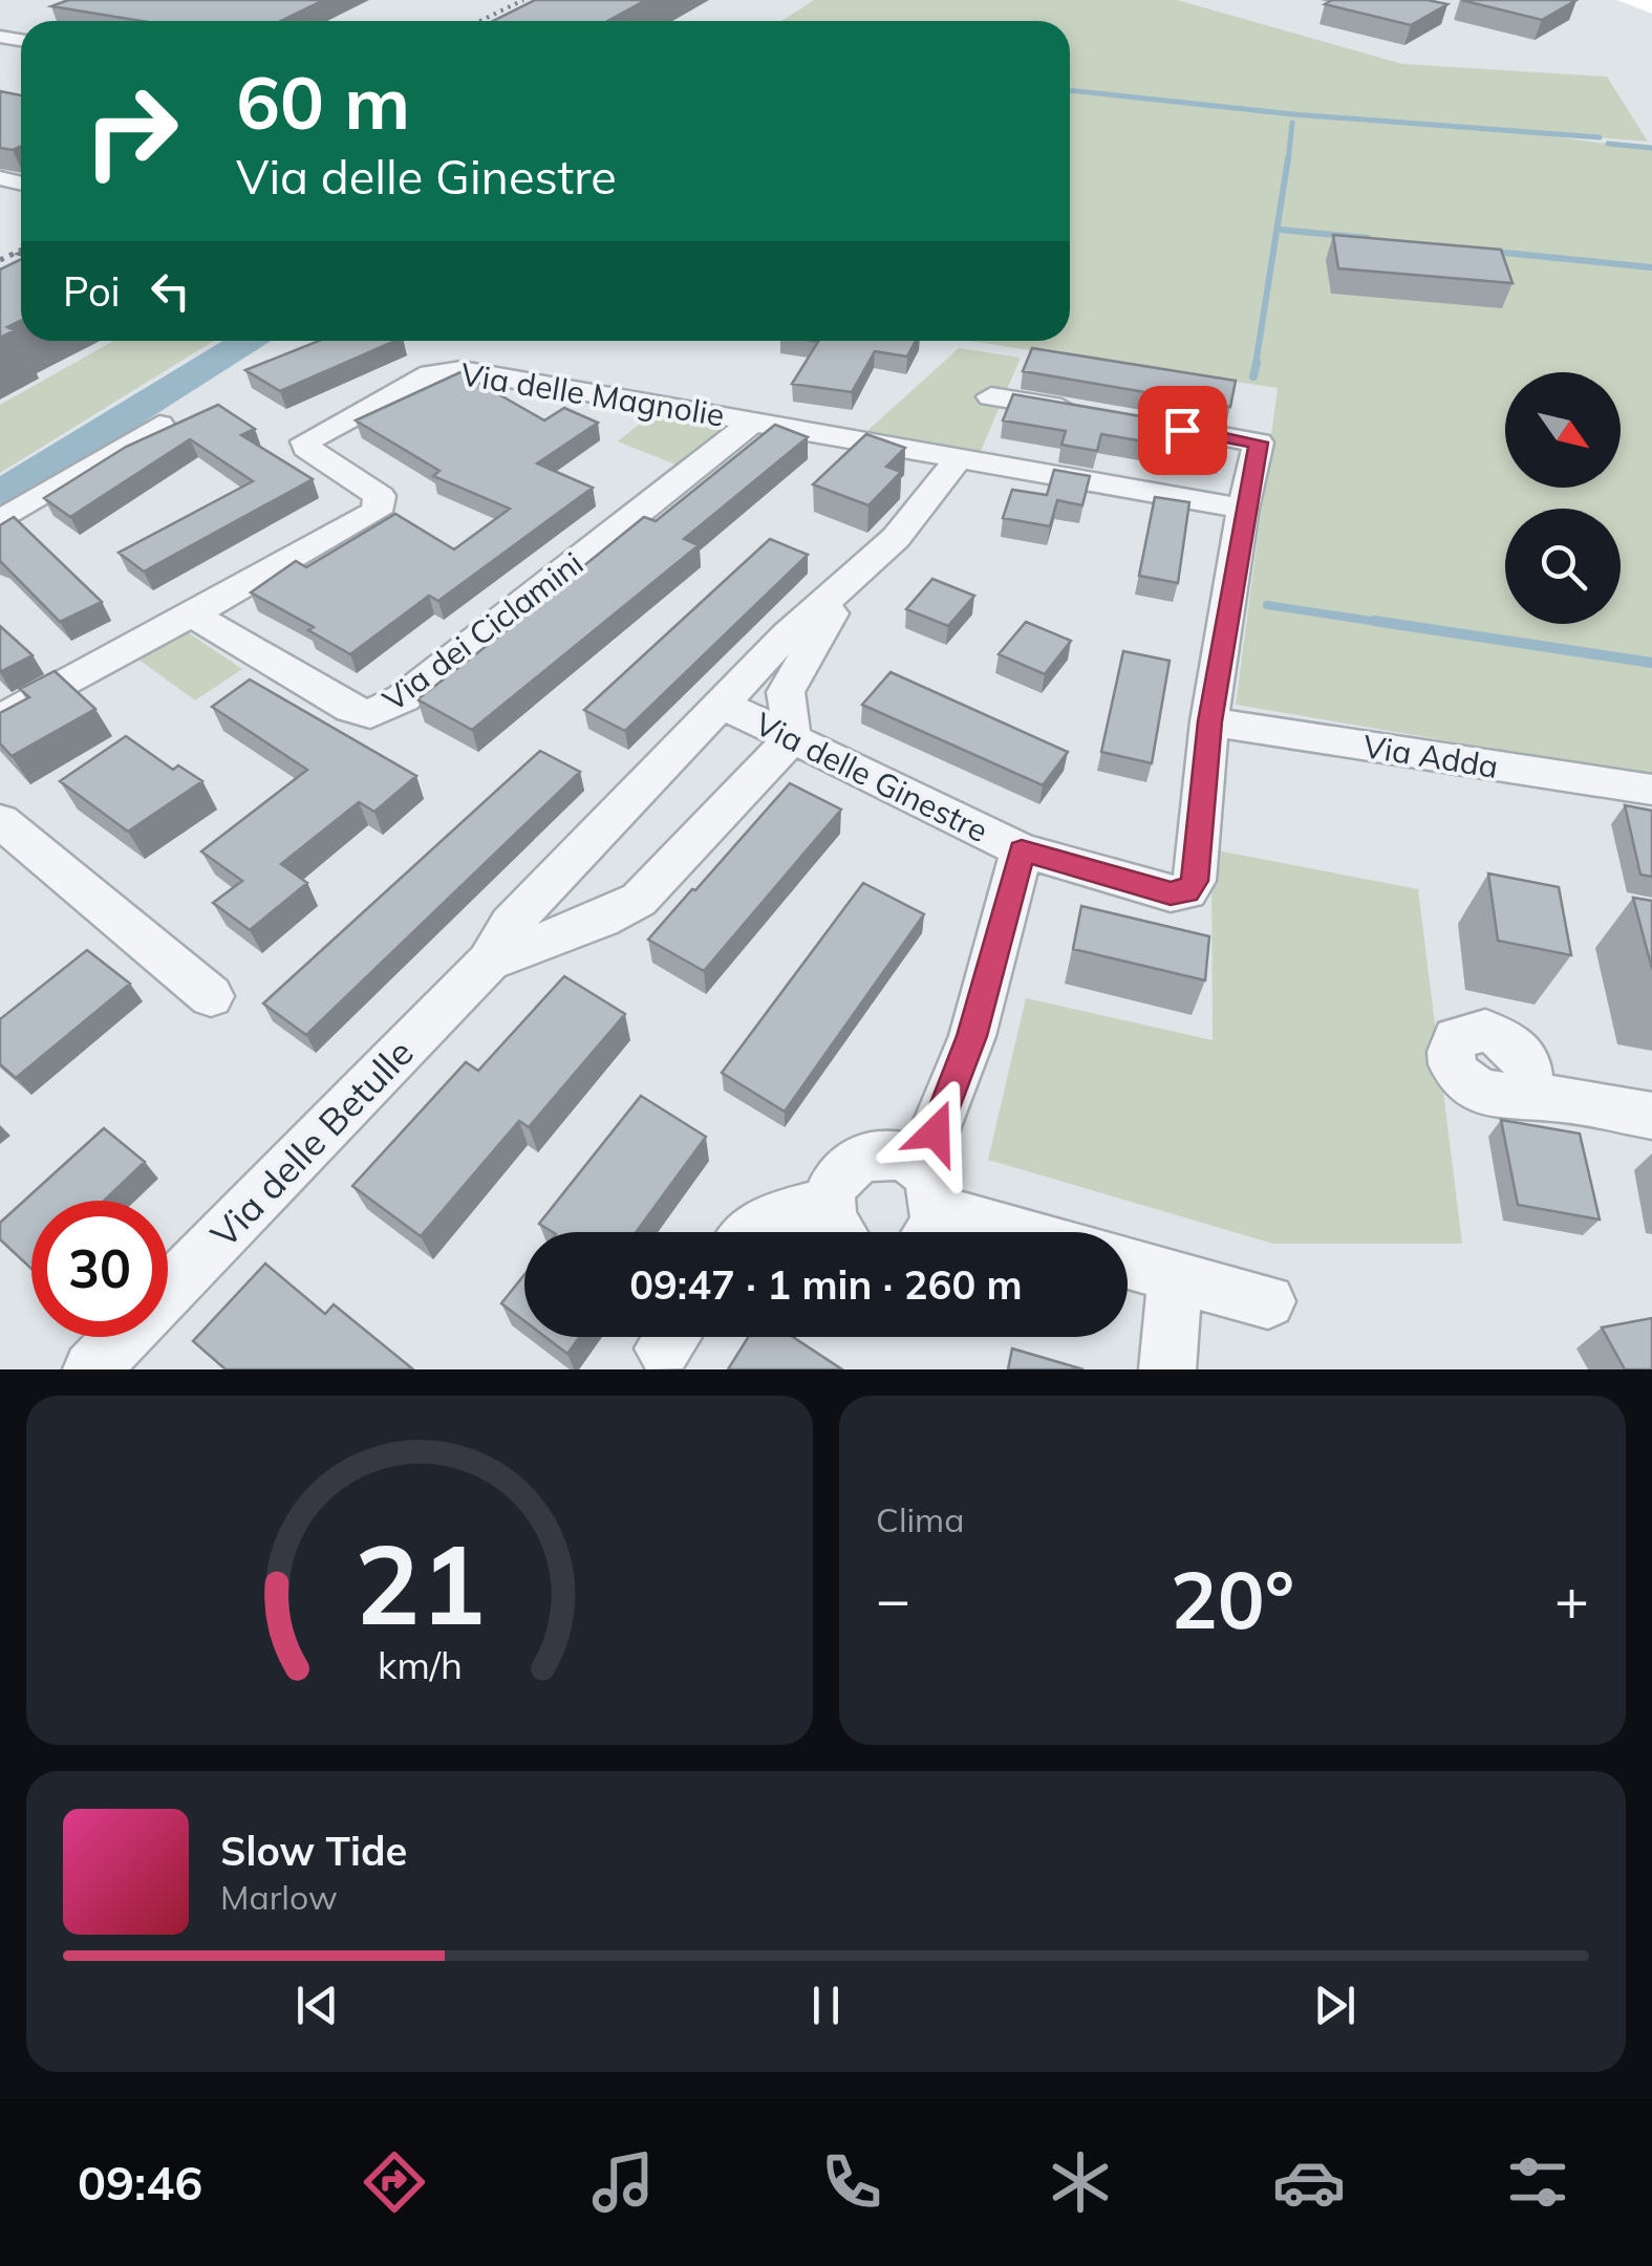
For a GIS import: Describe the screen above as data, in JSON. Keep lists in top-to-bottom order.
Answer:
{
  "streets": {
    "street": [
      "Via delle Magnolie",
      "Via dei Ciclamini",
      "Via Adda",
      "Via delle Ginestre",
      "Via delle Betulle"
    ]
  },
  "crossings": [
    ["Via delle Magnolie", "Via dei Ciclamini"],
    ["Via delle Magnolie", "Via delle Betulle"],
    ["Via Adda", "Via delle Ginestre"],
    ["Via delle Ginestre", "Via delle Betulle"]
  ],
  "north": "bottom right",
  "page": {
    "turn": ["60 m", "Via delle Ginestre"],
    "then": "Poi",
    "limit": "30",
    "trip": "09:47 · 1 min · 260 m",
    "tile": "Clima",
    "heat": ["−", "20°", "+"],
    "song": ["Slow Tide", "Marlow"],
    "tabs": "09:46",
    "gauge": ["21", "km/h"]
  }
}
